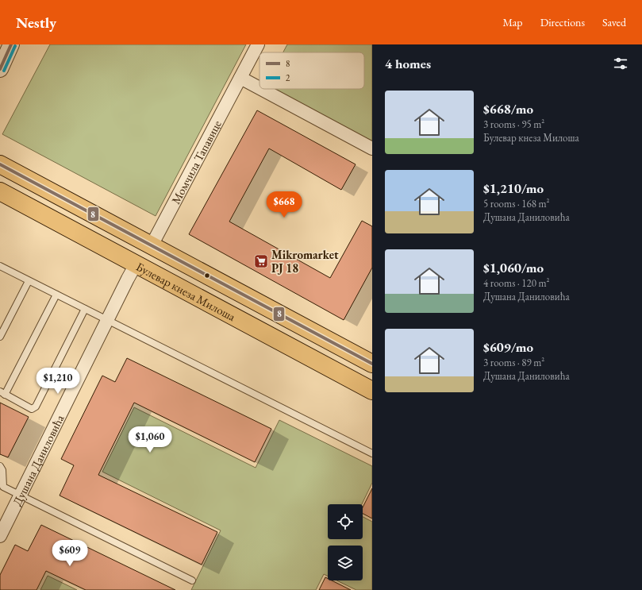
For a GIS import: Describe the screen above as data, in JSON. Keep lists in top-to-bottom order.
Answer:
{
  "streets": {
    "main road": ["Булевар кнеза Милоша"],
    "street": ["Момчила Тапавице", "Душана Даниловића"]
  },
  "crossings": [
    ["Момчила Тапавице", "Булевар кнеза Милоша"],
    ["Булевар кнеза Милоша", "Душана Даниловића"]
  ],
  "places": {
    "supermarket": ["Mikromarket PJ 18"]
  },
  "lines": ["transit line 8", "transit line 2"],
  "legend": ["8", "2"],
  "page": {
    "header": "Nestly",
    "nav": ["Map", "Directions", "Saved"],
    "heading": "4 homes",
    "list": [
      {
        "name": "$668/mo",
        "note": "3 rooms · 95 m² · Булевар кнеза Милоша"
      },
      {
        "name": "$1,210/mo",
        "note": "5 rooms · 168 m² · Душана Даниловића"
      },
      {
        "name": "$1,060/mo",
        "note": "4 rooms · 120 m² · Душана Даниловића"
      },
      {
        "name": "$609/mo",
        "note": "3 rooms · 89 m² · Душана Даниловића"
      }
    ],
    "price": [
      "$668",
      "$1,210",
      "$1,060",
      "$609"
    ]
  }
}
